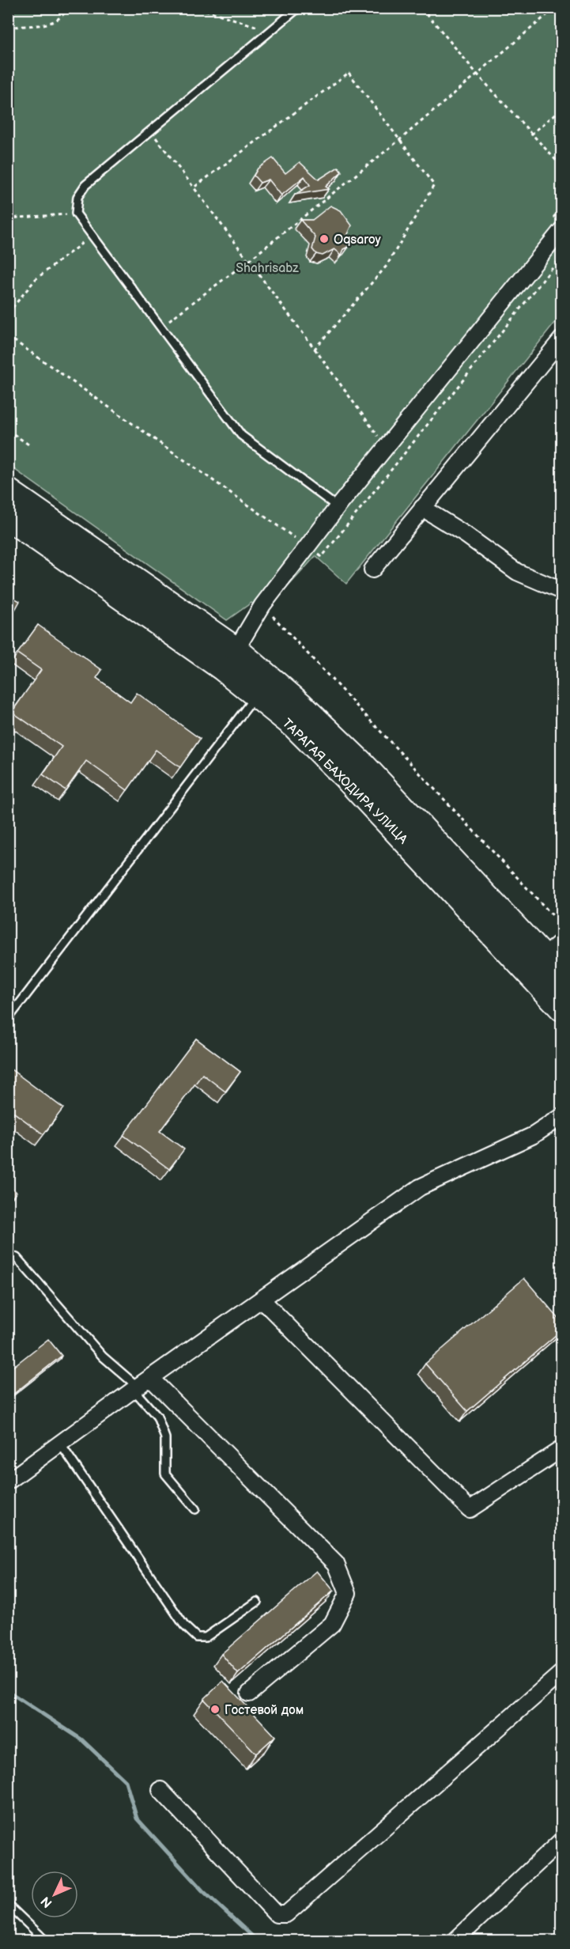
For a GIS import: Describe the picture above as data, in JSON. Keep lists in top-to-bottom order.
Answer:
{
  "streets": {
    "main road": ["ТАРАГАЯ БАХОДИРА УЛИЦА"]
  },
  "parks": ["Shahrisabz"],
  "places": ["Oqsaroy", "Гостевой дом"],
  "north": "bottom left"
}
